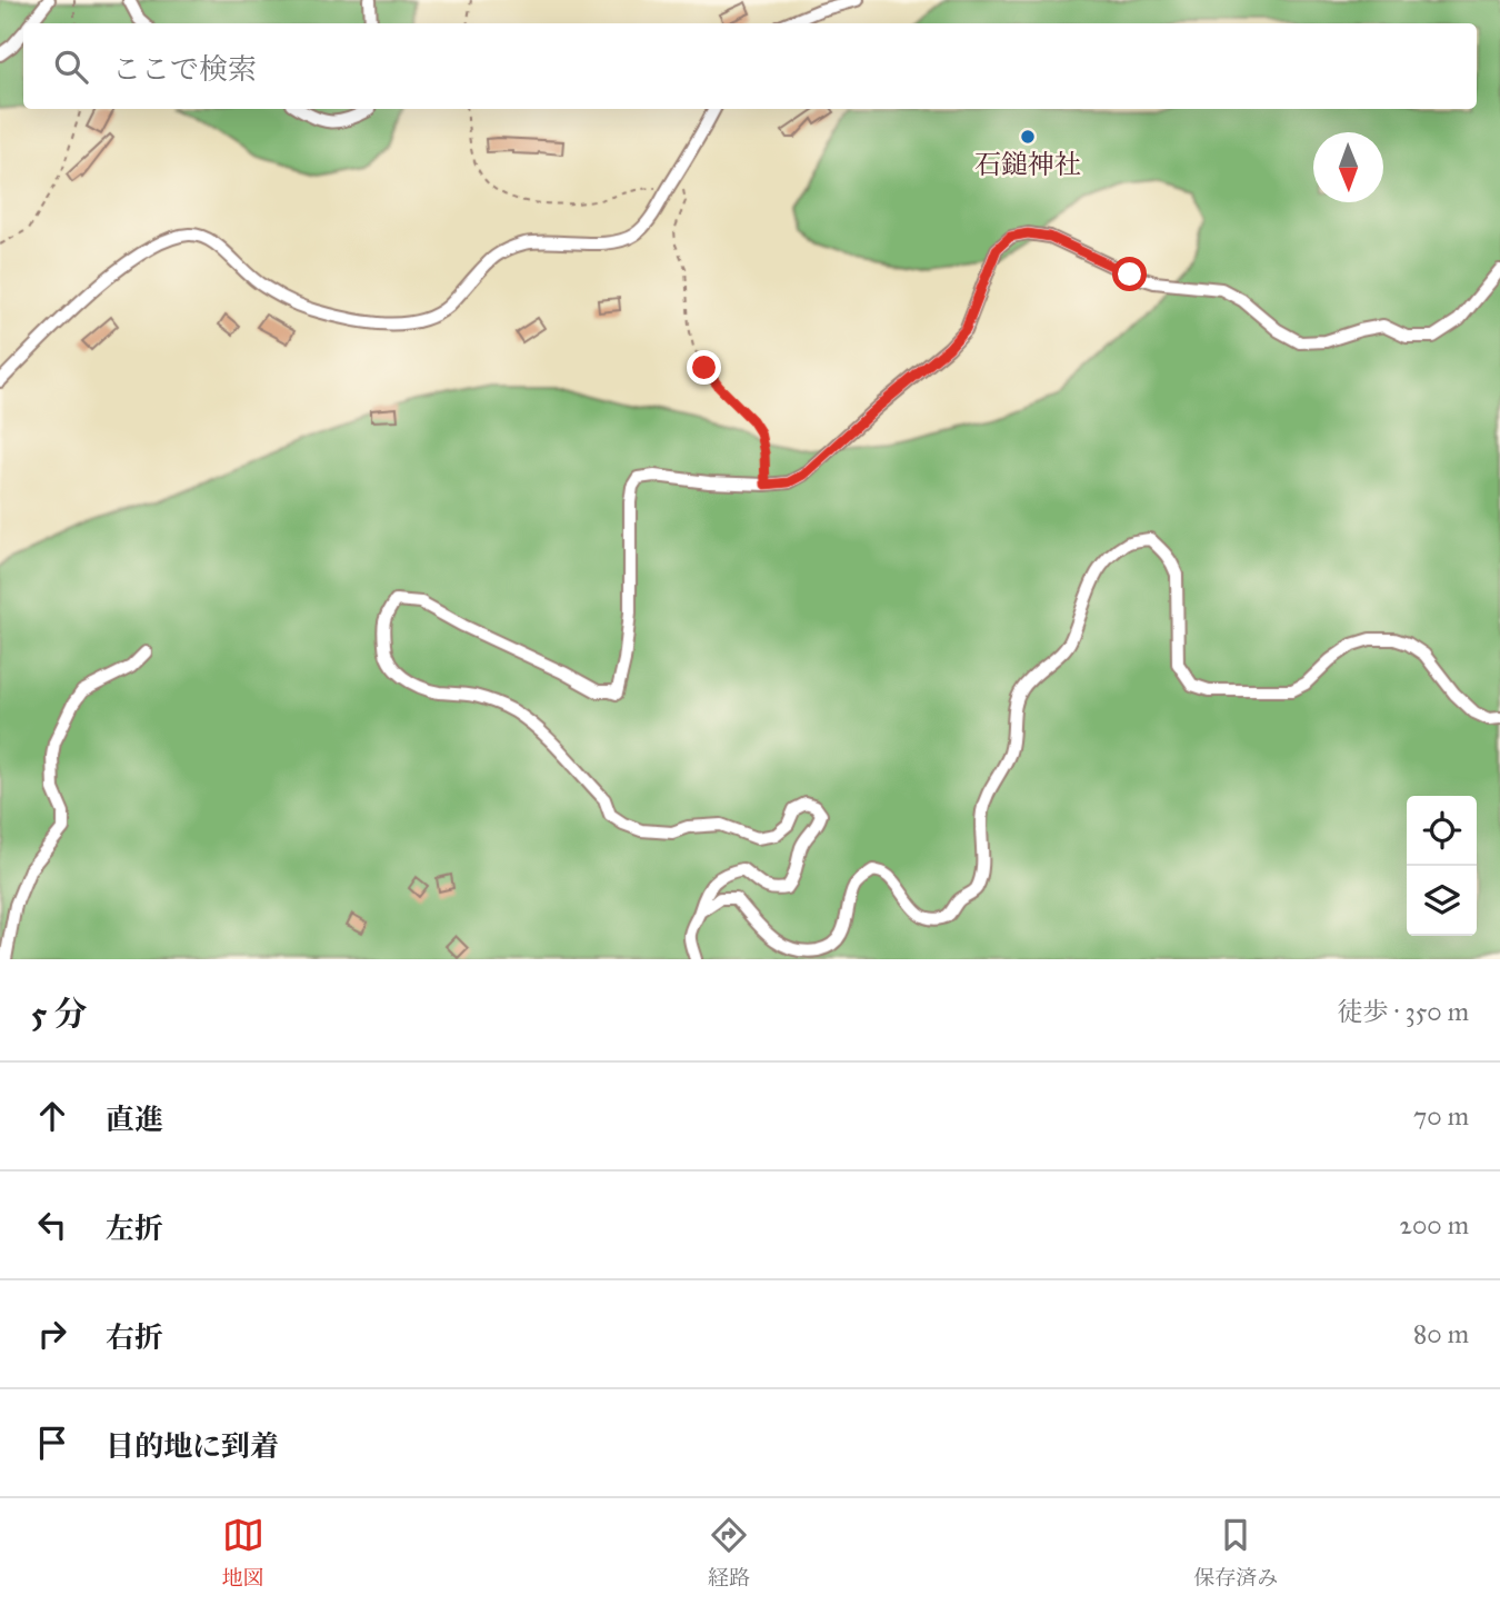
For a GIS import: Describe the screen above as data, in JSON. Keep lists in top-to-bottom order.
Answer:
{
  "places": ["石鎚神社"],
  "north": "bottom",
  "page": {
    "search": "ここで検索",
    "heading": ["5 分", "徒歩 · 350 m"],
    "list": [
      ["直進", "70 m"],
      ["左折", "200 m"],
      ["右折", "80 m"],
      "目的地に到着"
    ],
    "nav": ["地図", "経路", "保存済み"]
  }
}
